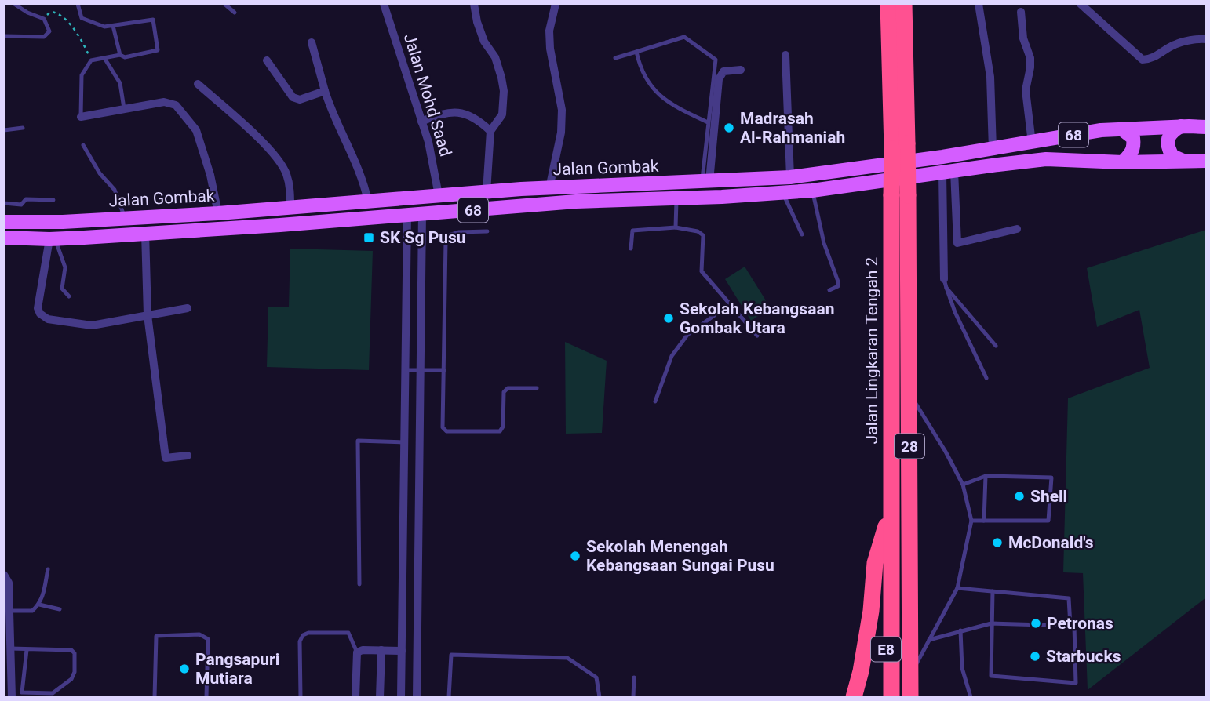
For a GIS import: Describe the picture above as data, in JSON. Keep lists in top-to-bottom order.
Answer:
{
  "streets": {
    "highway": ["Jalan Lingkaran Tengah 2", "28", "E8"],
    "main road": ["68", "Jalan Gombak"],
    "street": ["Jalan Mohd Saad"]
  },
  "crossings": [
    ["Jalan Mohd Saad", "Jalan Gombak"],
    ["Jalan Lingkaran Tengah 2", "E8"]
  ],
  "places": {
    "other": [
      "Madrasah Al-Rahmaniah",
      "Sekolah Kebangsaan Gombak Utara",
      "Shell",
      "McDonald's",
      "Sekolah Menengah Kebangsaan Sungai Pusu",
      "Petronas",
      "Starbucks",
      "Pangsapuri Mutiara"
    ],
    "transit": ["SK Sg Pusu"]
  }
}
